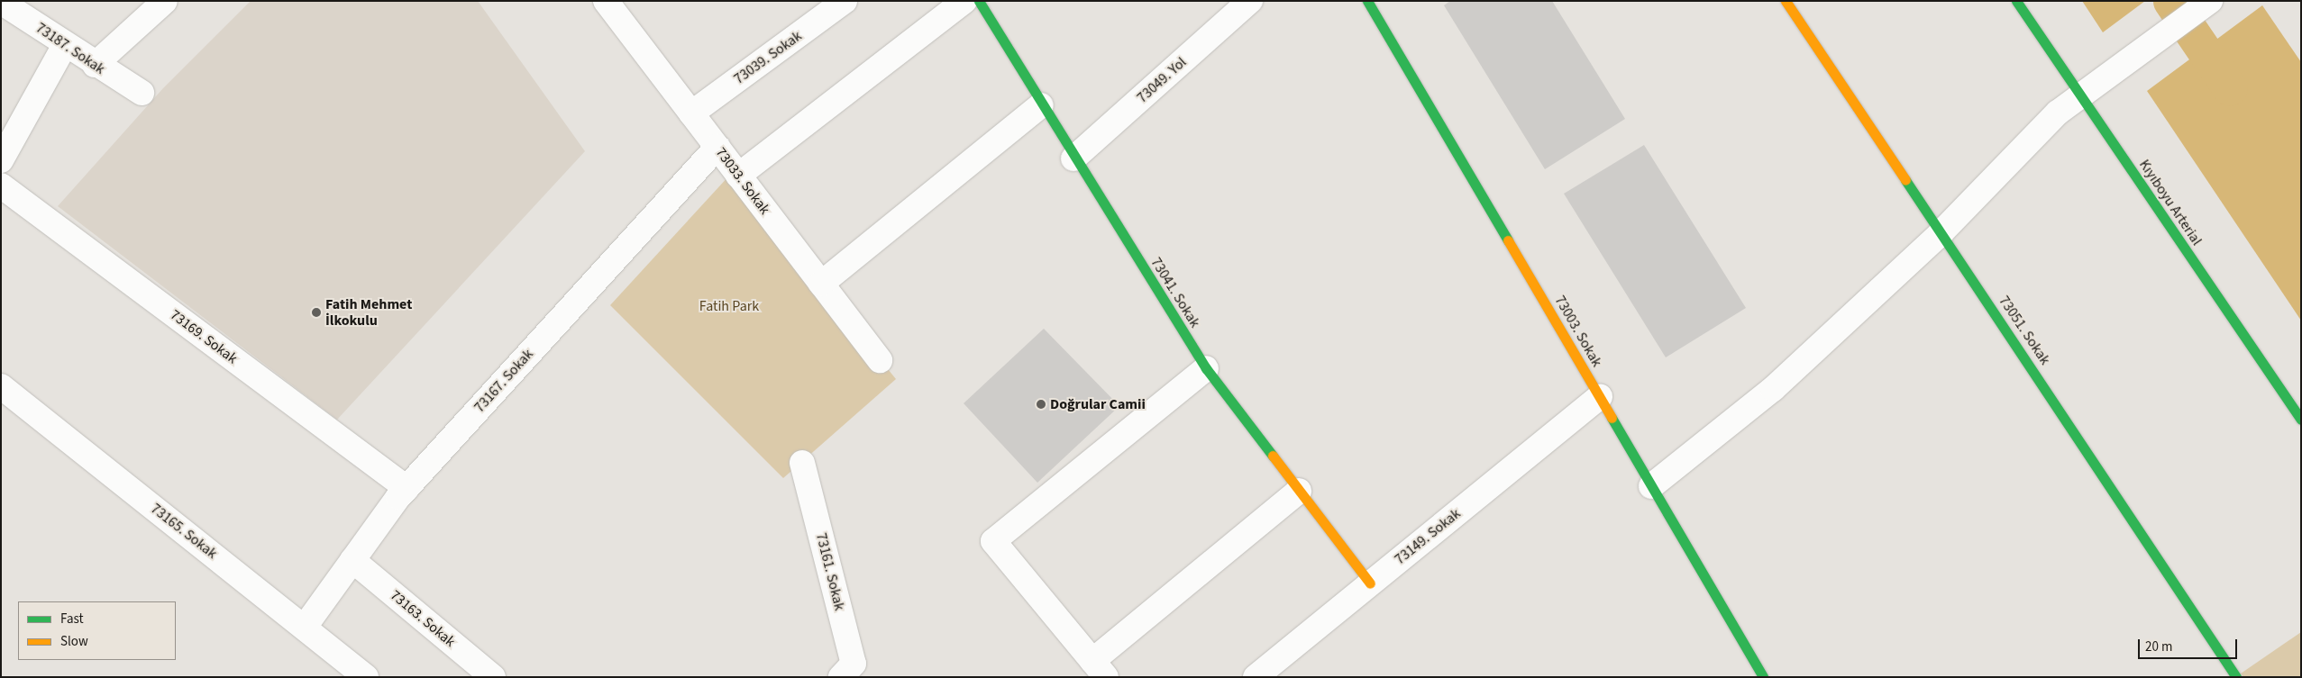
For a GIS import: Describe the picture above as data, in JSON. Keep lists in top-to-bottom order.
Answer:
{
  "streets": {
    "street": [
      "73187. Sokak",
      "73039. Sokak",
      "73049. Yol",
      "73033. Sokak",
      "Kıyıboyu Arterial",
      "73041. Sokak",
      "73051. Sokak",
      "73003. Sokak",
      "73169. Sokak",
      "73167. Sokak",
      "73165. Sokak",
      "73149. Sokak",
      "73161. Sokak",
      "73163. Sokak"
    ]
  },
  "crossings": [
    ["73039. Sokak", "73033. Sokak"],
    ["73049. Yol", "73041. Sokak"],
    ["73033. Sokak", "73167. Sokak"],
    ["73041. Sokak", "73149. Sokak"],
    ["73003. Sokak", "73149. Sokak"],
    ["73169. Sokak", "73167. Sokak"],
    ["73167. Sokak", "73165. Sokak"],
    ["73167. Sokak", "73163. Sokak"]
  ],
  "parks": ["Fatih Park"],
  "places": ["Fatih Mehmet İlkokulu", "Doğrular Camii"],
  "legend": ["Fast", "Slow"],
  "scale_bar": "20 m"
}
